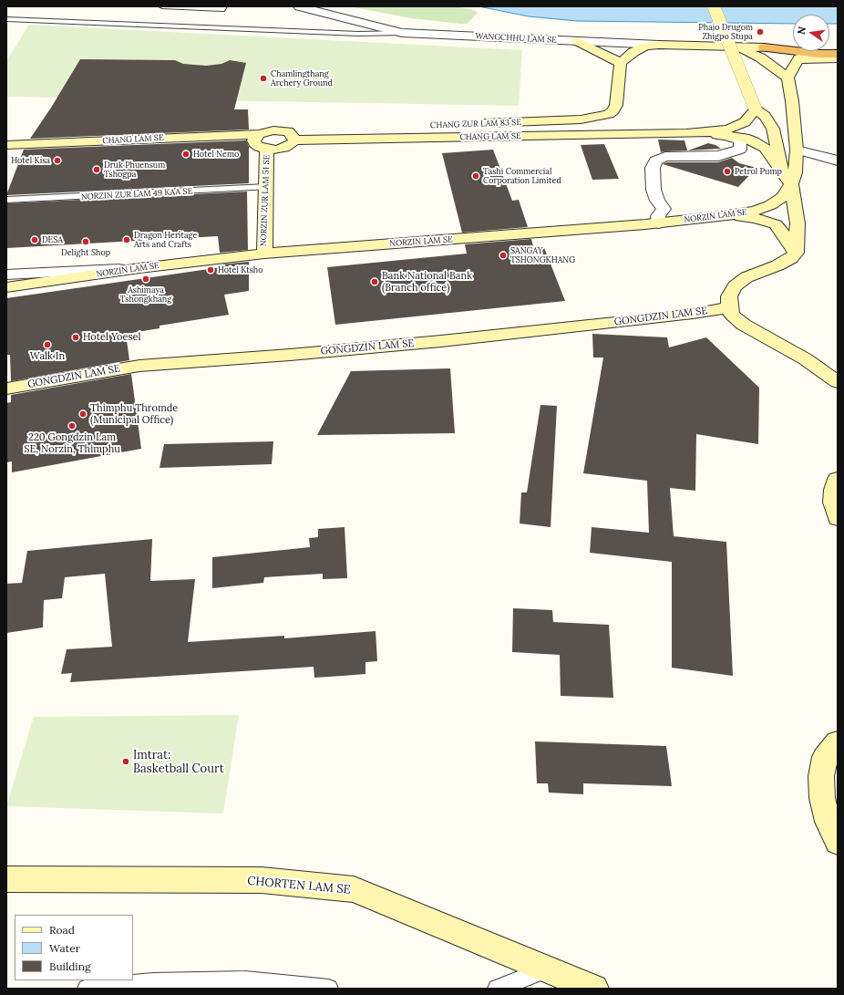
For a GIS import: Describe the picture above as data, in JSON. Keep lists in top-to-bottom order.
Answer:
{
  "streets": {
    "main road": [
      "WANGCHHU LAM SE",
      "CHANG ZUR LAM 83 SE",
      "CHANG LAM SE",
      "NORZIN ZUR LAM 51 SE",
      "NORZIN LAM SE",
      "GONGDZIN LAM SE",
      "CHORTEN LAM SE"
    ],
    "lane": ["NORZIN ZUR LAM 49 KAA SE"]
  },
  "crossings": [
    ["CHANG ZUR LAM 83 SE", "CHANG LAM SE"],
    ["CHANG LAM SE", "NORZIN LAM SE"],
    ["NORZIN ZUR LAM 49 KAA SE", "NORZIN ZUR LAM 51 SE"],
    ["NORZIN ZUR LAM 51 SE", "NORZIN LAM SE"]
  ],
  "places": [
    "Phajo Drugom Zhigpo Stupa",
    "Chamlingthang Archery Ground",
    "Hotel Nemo",
    "Hotel Kisa",
    "Druk Phuensum Tshogpa",
    "Petrol Pump",
    "Tashi Commercial Corporation Limited",
    "DESA",
    "Dragon Heritage Arts and Crafts",
    "Delight Shop",
    "SANGAY TSHONGKHANG",
    "Hotel Ktsho",
    "Ashimaya Tshongkhang",
    "Bank National Bank (Branch office)",
    "Hotel Yoesel",
    "Walk In",
    "Thimphu Thromde (Municipal Office)",
    "220 Gongdzin Lam SE, Norzin, Thimphu",
    "Imtrat: Basketball Court"
  ],
  "legend": ["Road", "Water", "Building"],
  "north": "left"
}
